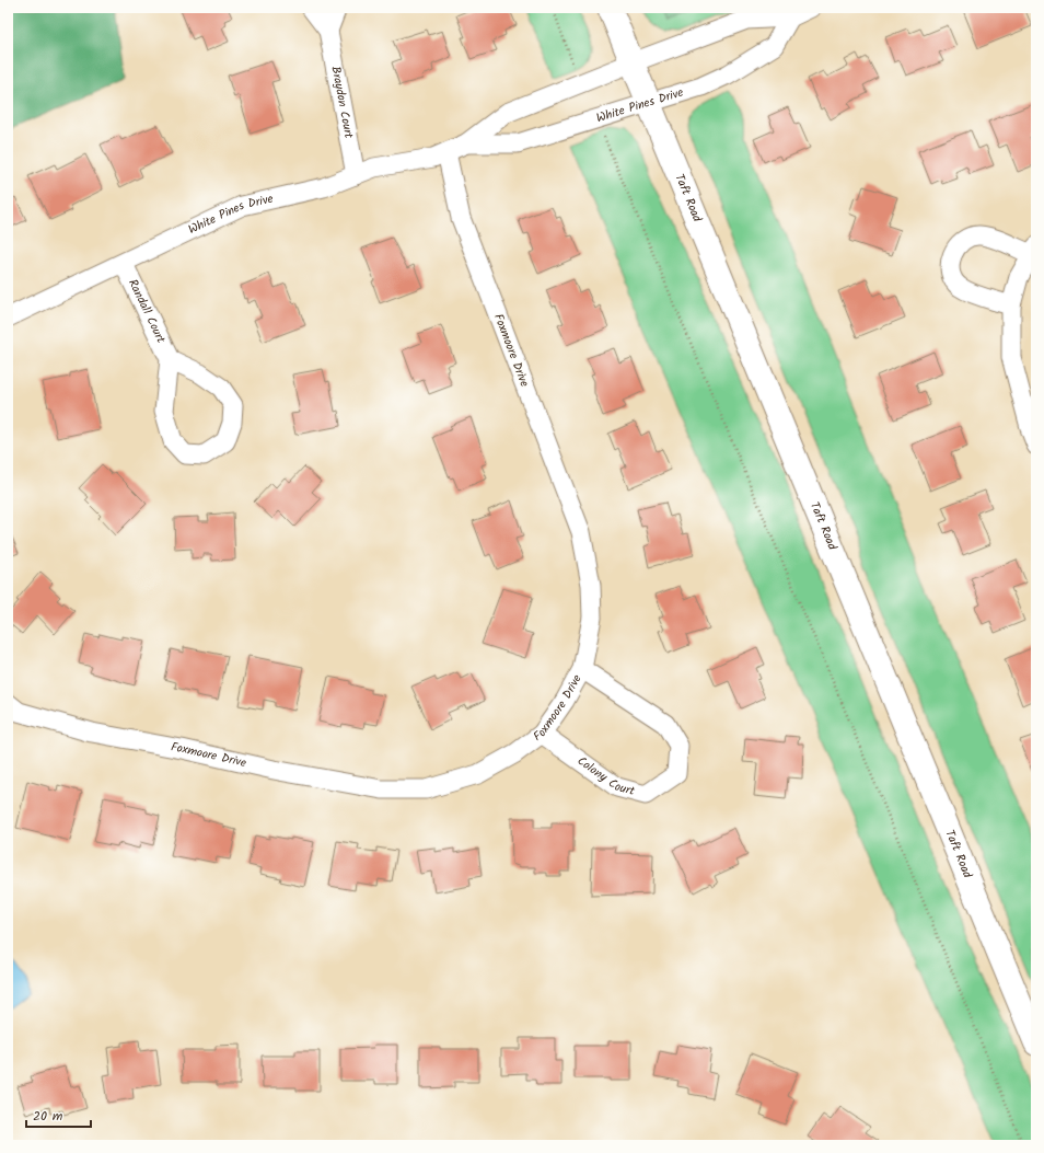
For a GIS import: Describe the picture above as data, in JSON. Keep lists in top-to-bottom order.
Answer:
{
  "streets": {
    "street": [
      "Braydon Court",
      "White Pines Drive",
      "Taft Road",
      "Randall Court",
      "Foxmoore Drive",
      "Colony Court"
    ]
  },
  "crossings": [
    ["Braydon Court", "White Pines Drive"],
    ["White Pines Drive", "Taft Road"],
    ["White Pines Drive", "Randall Court"],
    ["White Pines Drive", "Foxmoore Drive"],
    ["Foxmoore Drive", "Colony Court"]
  ],
  "scale_bar": "20 m"
}
